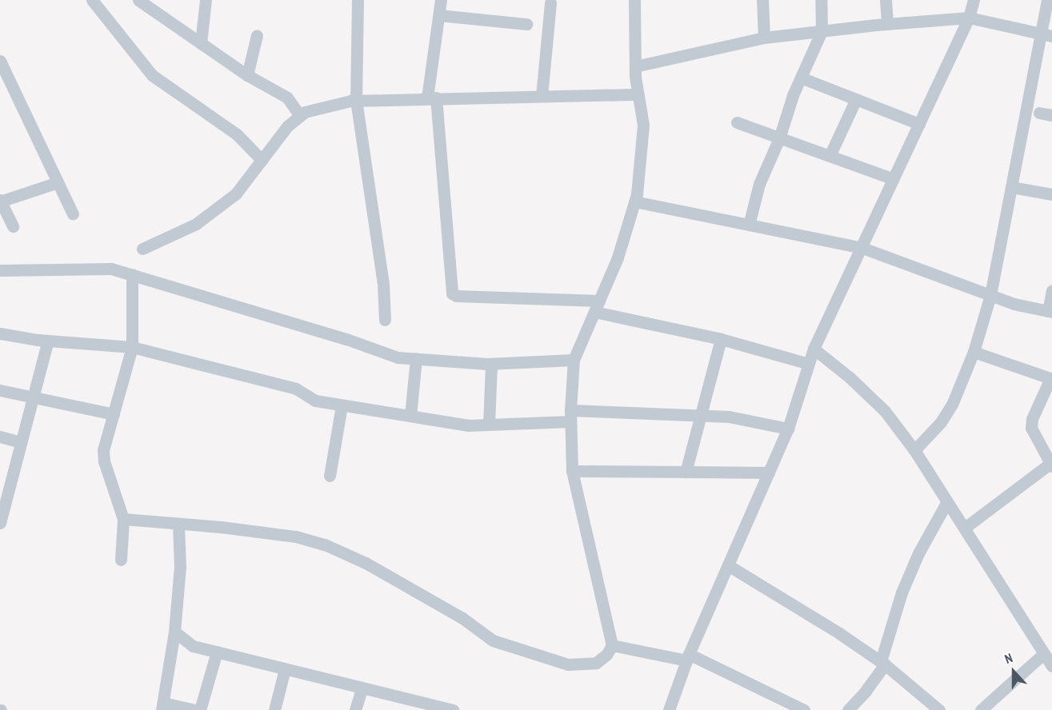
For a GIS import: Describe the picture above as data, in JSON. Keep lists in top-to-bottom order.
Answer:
{
  "north": "top"
}
